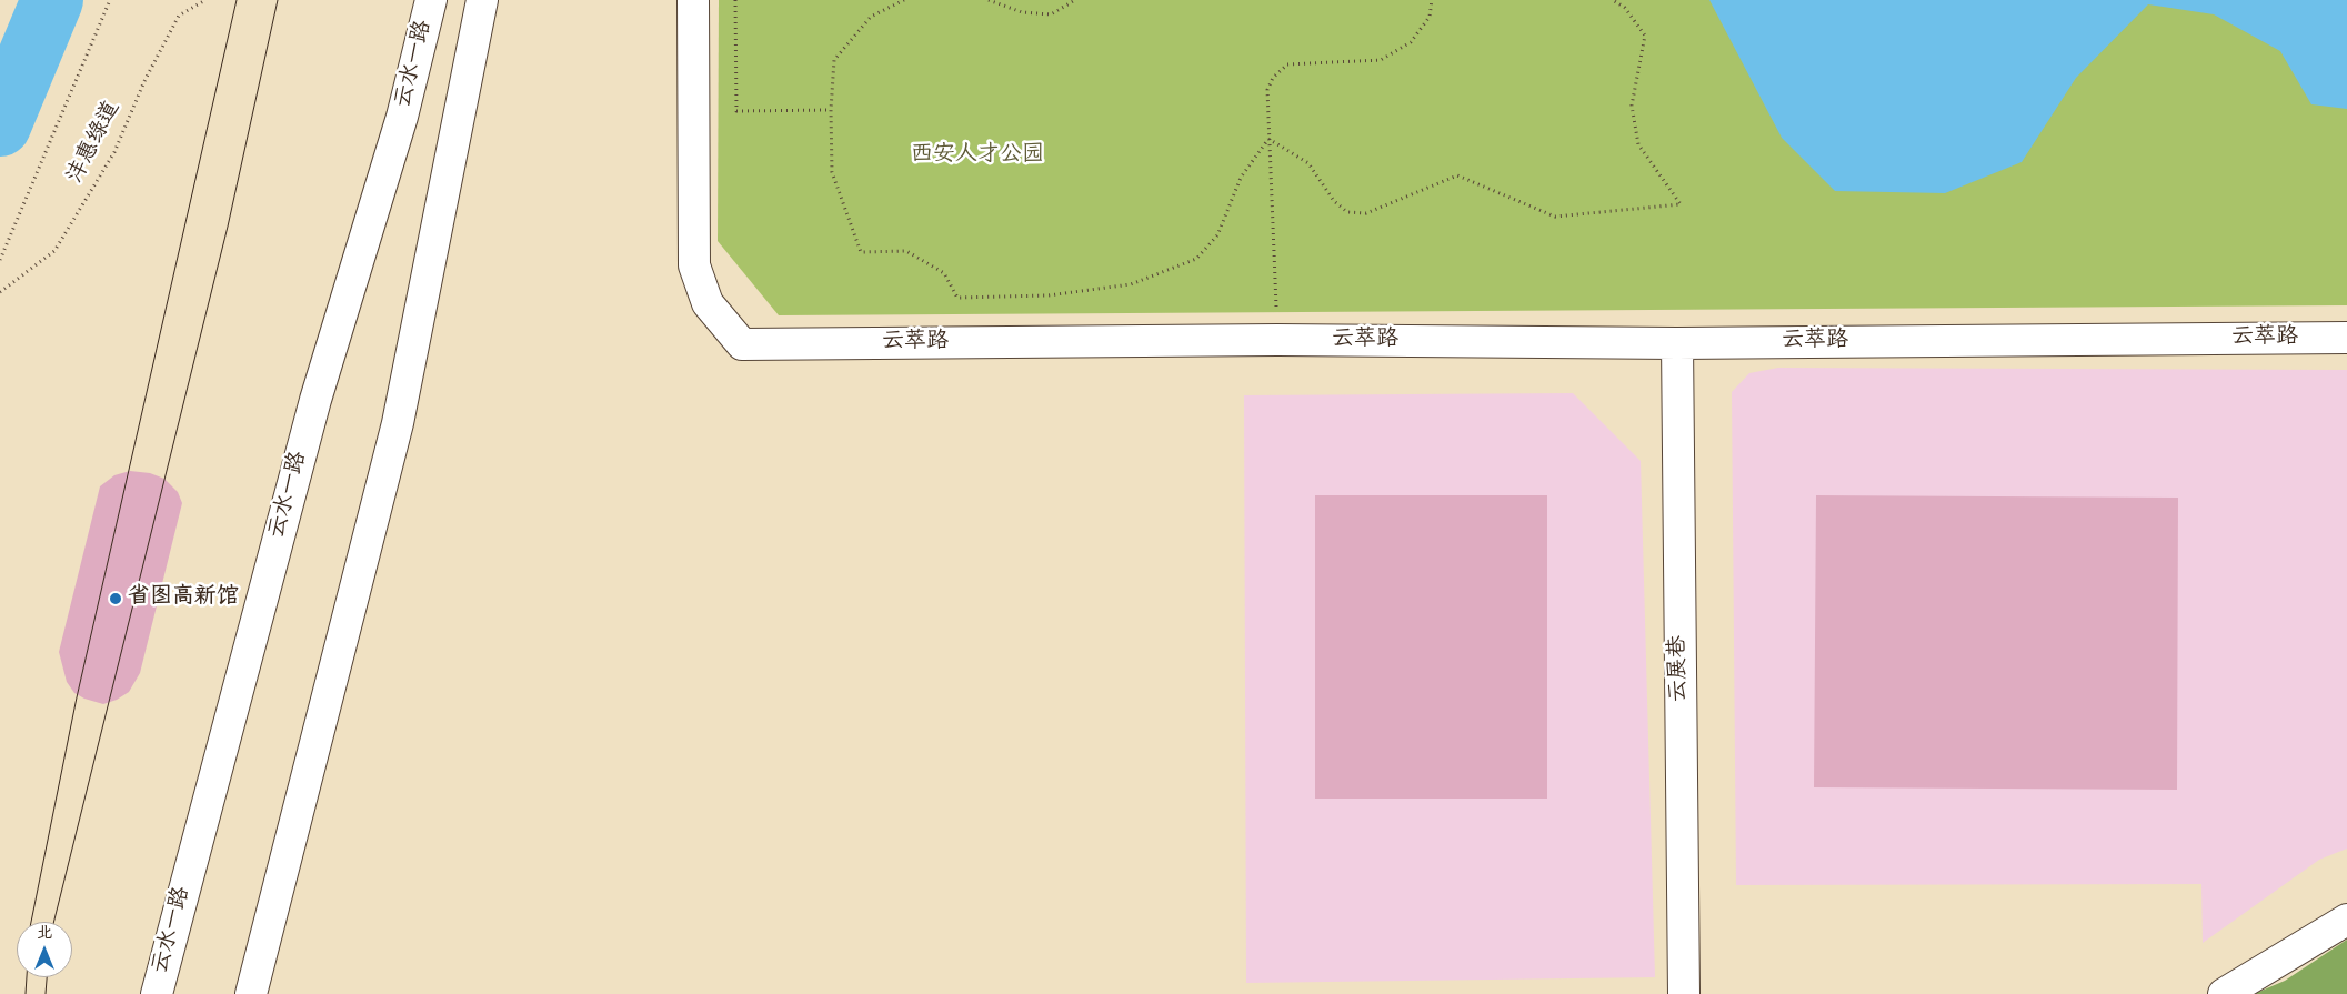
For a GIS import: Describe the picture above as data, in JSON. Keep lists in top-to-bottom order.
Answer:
{
  "streets": {
    "street": ["云水一路", "云萃路", "云展巷"],
    "path": ["沣惠绿道"]
  },
  "crossings": [
    ["云萃路", "云展巷"]
  ],
  "parks": ["西安人才公园"],
  "places": ["省图高新馆"],
  "north": "top"
}
